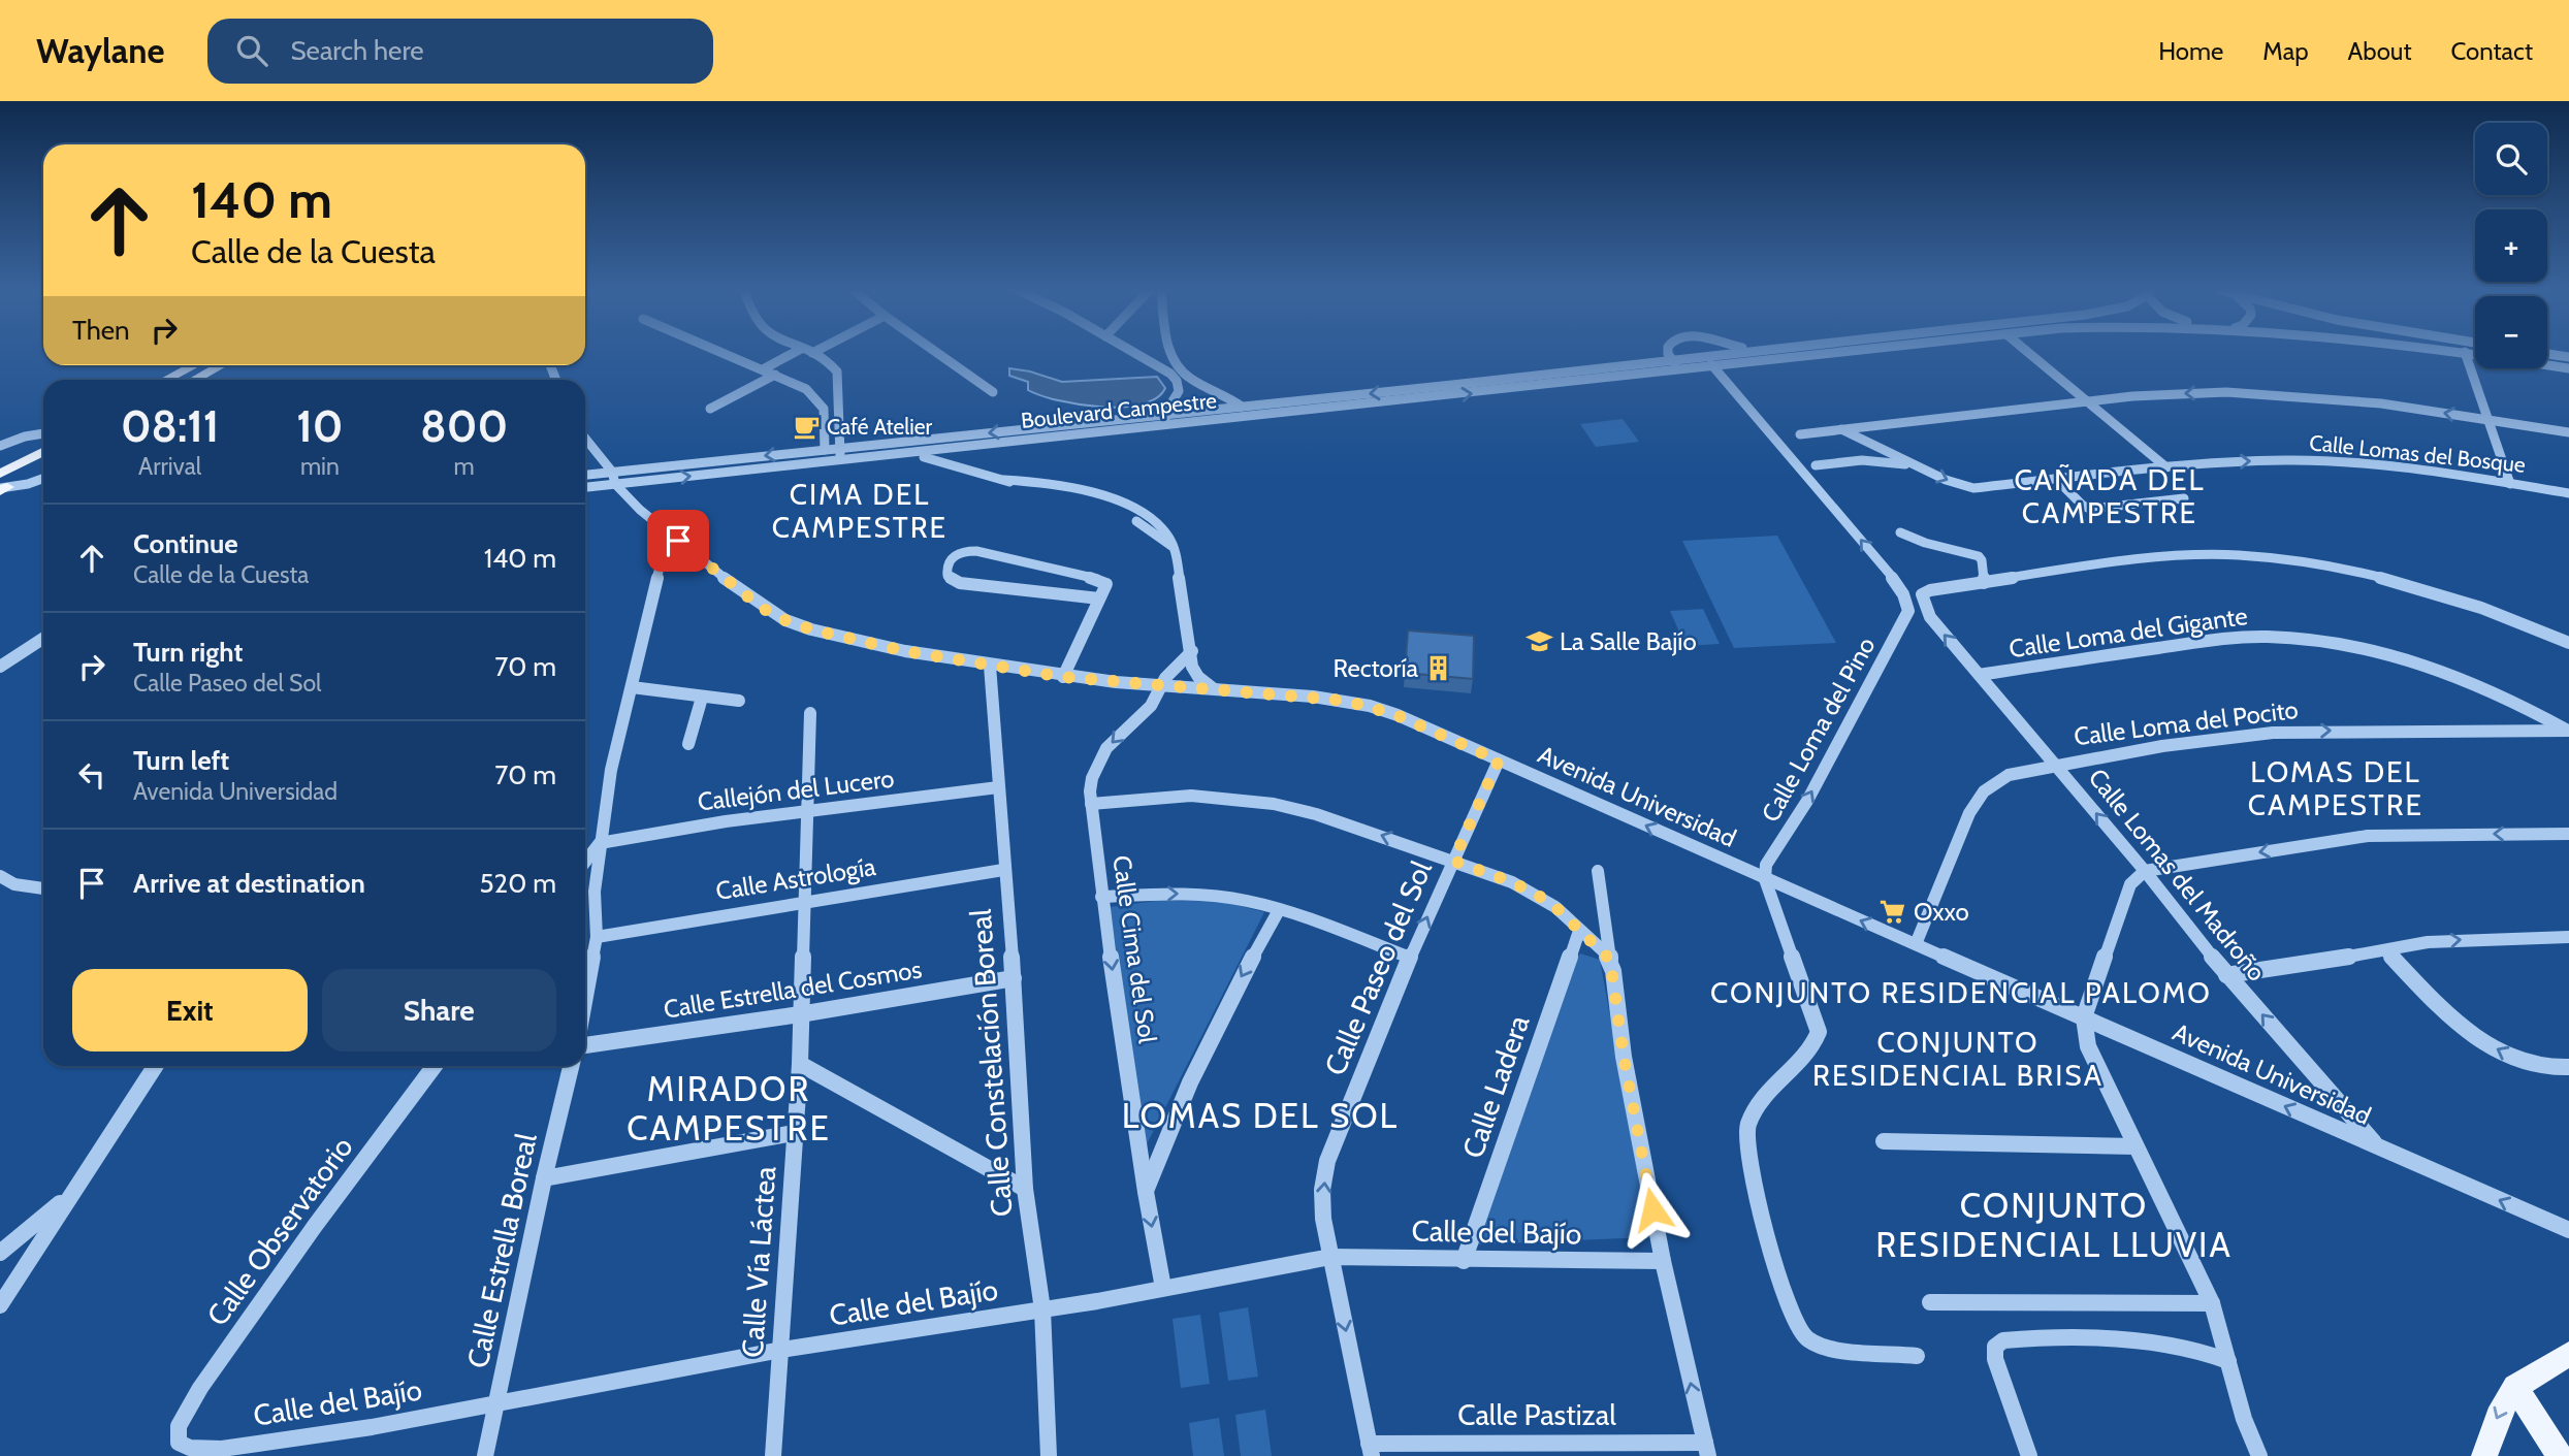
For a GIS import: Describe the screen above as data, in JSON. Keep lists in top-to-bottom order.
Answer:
{
  "streets": {
    "street": [
      "Boulevard Campestre",
      "Calle Lomas del Bosque",
      "Calle Loma del Gigante",
      "Calle Loma del Pocito",
      "Calle Loma del Pino",
      "Callejón del Lucero",
      "Avenida Universidad",
      "Calle Lomas del Madroño",
      "Calle Astrología",
      "Calle Cima del Sol",
      "Calle Paseo del Sol",
      "Calle Estrella del Cosmos",
      "Calle Constelación Boreal",
      "Calle Ladera",
      "Calle Observatorio",
      "Calle del Bajío",
      "Calle Estrella Boreal",
      "Calle Vía Láctea",
      "Calle Pastizal"
    ]
  },
  "crossings": [
    ["Boulevard Campestre", "Calle Loma del Pino"],
    ["Boulevard Campestre", "Avenida Universidad"],
    ["Calle Loma del Gigante", "Calle Loma del Pocito"],
    ["Calle Loma del Gigante", "Calle Lomas del Madroño"],
    ["Calle Loma del Pocito", "Avenida Universidad"],
    ["Calle Loma del Pocito", "Calle Lomas del Madroño"],
    ["Calle Loma del Pino", "Avenida Universidad"],
    ["Callejón del Lucero", "Calle Constelación Boreal"],
    ["Callejón del Lucero", "Calle Vía Láctea"],
    ["Avenida Universidad", "Calle Lomas del Madroño"],
    ["Avenida Universidad", "Calle Cima del Sol"],
    ["Avenida Universidad", "Calle Paseo del Sol"],
    ["Avenida Universidad", "Calle Constelación Boreal"],
    ["Calle Astrología", "Calle Constelación Boreal"],
    ["Calle Astrología", "Calle Vía Láctea"],
    ["Calle Cima del Sol", "Calle del Bajío"],
    ["Calle Paseo del Sol", "Calle del Bajío"],
    ["Calle Paseo del Sol", "Calle Pastizal"],
    ["Calle Estrella del Cosmos", "Calle Constelación Boreal"],
    ["Calle Estrella del Cosmos", "Calle Vía Láctea"],
    ["Calle Constelación Boreal", "Calle del Bajío"],
    ["Calle Ladera", "Calle del Bajío"],
    ["Calle Observatorio", "Calle del Bajío"],
    ["Calle del Bajío", "Calle Estrella Boreal"],
    ["Calle del Bajío", "Calle Vía Láctea"]
  ],
  "one_way": ["Calle Loma del Pino", "Avenida Universidad", "Calle Lomas del Madroño"],
  "districts": [
    "CAÑADA DEL CAMPESTRE",
    "CIMA DEL CAMPESTRE",
    "LOMAS DEL CAMPESTRE",
    "CONJUNTO RESIDENCIAL PALOMO",
    "CONJUNTO RESIDENCIAL BRISA",
    "MIRADOR CAMPESTRE",
    "LOMAS DEL SOL",
    "CONJUNTO RESIDENCIAL LLUVIA"
  ],
  "places": {
    "cafe": ["Café Atelier"],
    "school or university": ["La Salle Bajío"],
    "building": ["Rectoría"],
    "supermarket": ["Oxxo"]
  },
  "page": {
    "header": "Waylane",
    "search": "Search here",
    "nav": [
      "Home",
      "Map",
      "About",
      "Contact"
    ],
    "map_buttons": ["+", "−"],
    "turn": ["140 m", "Calle de la Cuesta"],
    "then": "Then",
    "eta": [
      "08:11",
      "Arrival",
      "10",
      "min",
      "800",
      "m"
    ],
    "list": [
      {
        "name": "Continue",
        "note": "Calle de la Cuesta",
        "value": "140 m"
      },
      {
        "name": "Turn right",
        "note": "Calle Paseo del Sol",
        "value": "70 m"
      },
      {
        "name": "Turn left",
        "note": "Avenida Universidad",
        "value": "70 m"
      },
      {
        "name": "Arrive at destination",
        "value": "520 m"
      }
    ],
    "buttons": ["Exit", "Share"]
  }
}
